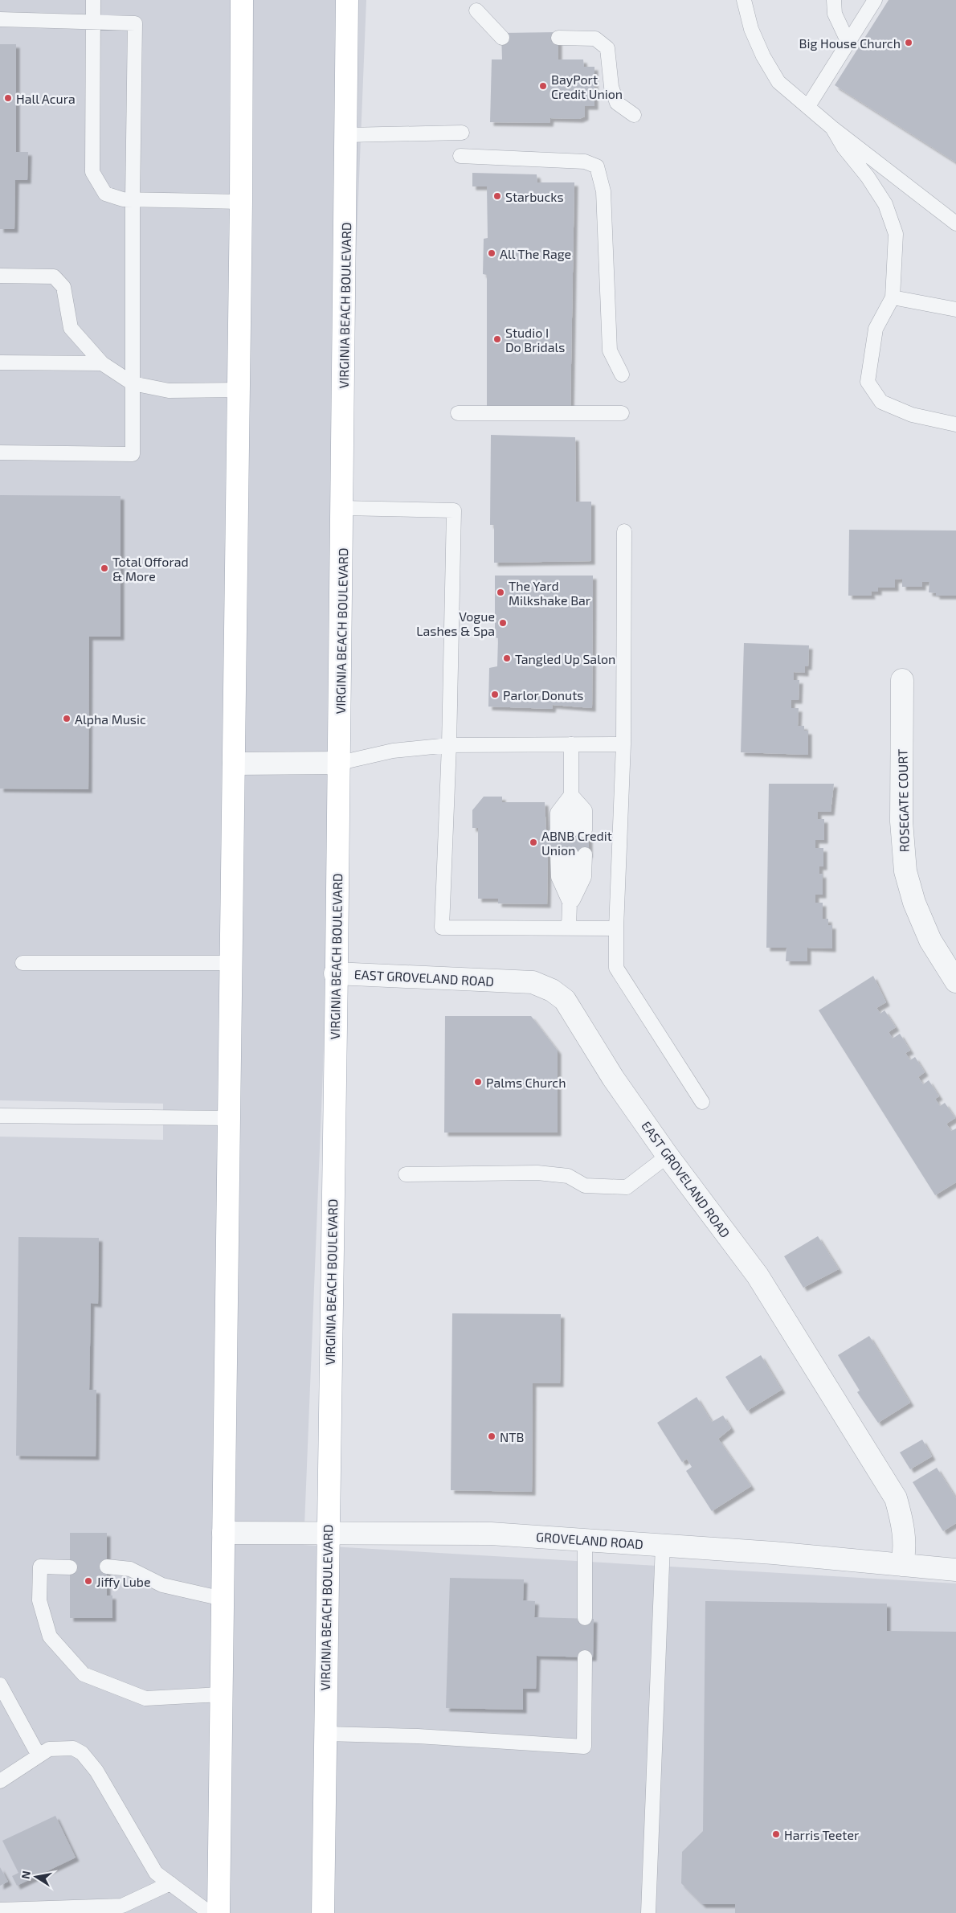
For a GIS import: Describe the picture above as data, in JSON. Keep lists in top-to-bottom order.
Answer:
{
  "streets": {
    "main road": ["VIRGINIA BEACH BOULEVARD"],
    "street": ["ROSEGATE COURT", "EAST GROVELAND ROAD", "GROVELAND ROAD"]
  },
  "crossings": [
    ["VIRGINIA BEACH BOULEVARD", "EAST GROVELAND ROAD"],
    ["VIRGINIA BEACH BOULEVARD", "GROVELAND ROAD"],
    ["EAST GROVELAND ROAD", "GROVELAND ROAD"]
  ],
  "places": [
    "Big House Church",
    "BayPort Credit Union",
    "Hall Acura",
    "Starbucks",
    "All The Rage",
    "Studio I Do Bridals",
    "Total Offorad & More",
    "The Yard Milkshake Bar",
    "Vogue Lashes & Spa",
    "Tangled Up Salon",
    "Parlor Donuts",
    "Alpha Music",
    "ABNB Credit Union",
    "Palms Church",
    "NTB",
    "Jiffy Lube",
    "Harris Teeter"
  ],
  "north": "left"
}
